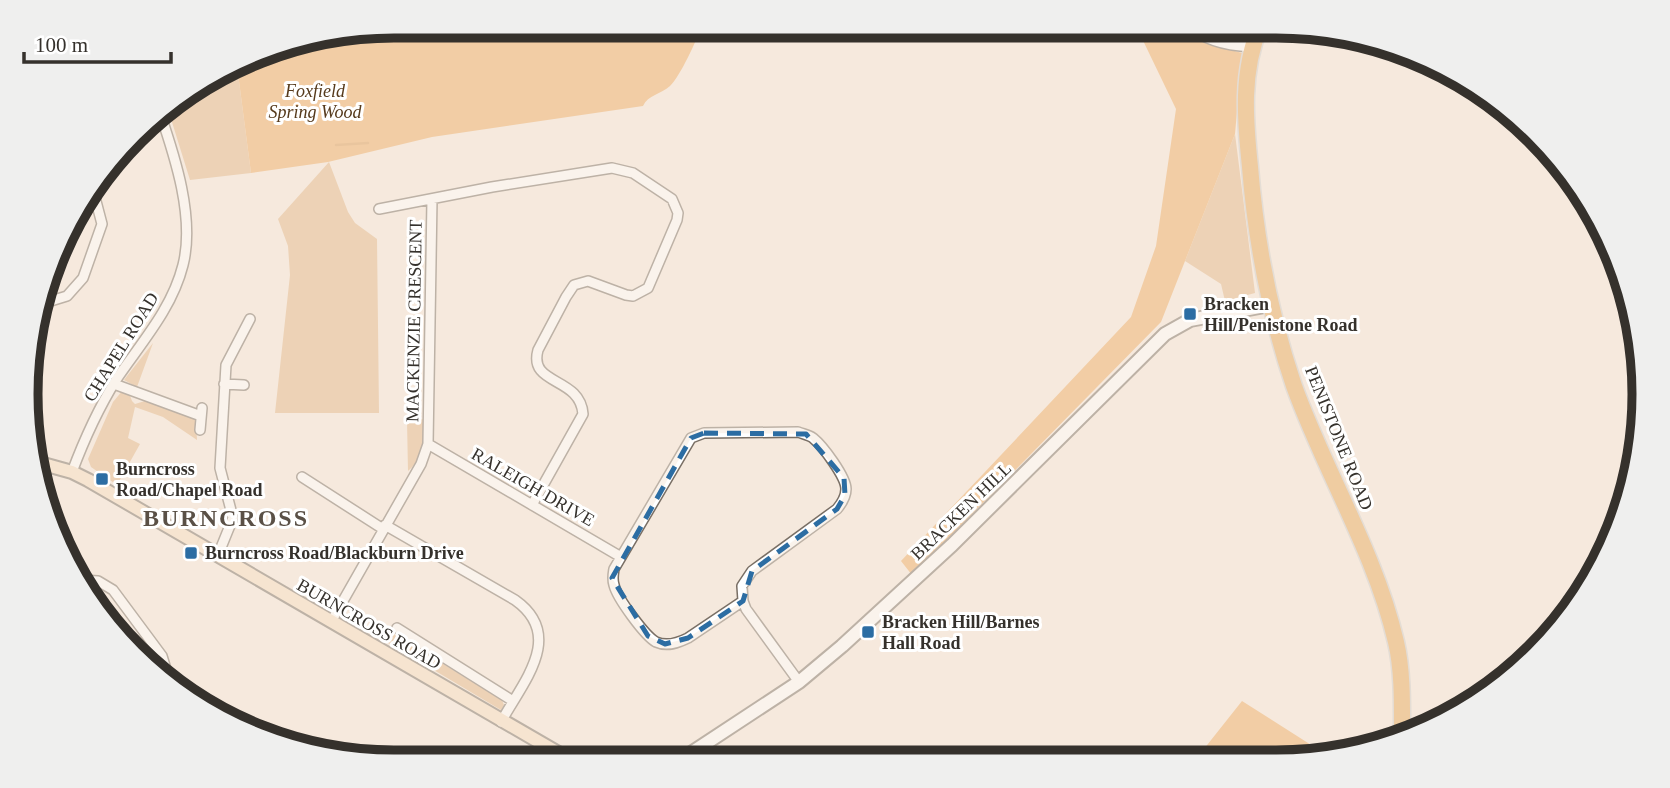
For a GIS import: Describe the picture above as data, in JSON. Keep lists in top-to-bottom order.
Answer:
{
  "streets": {
    "highway": ["PENISTONE ROAD"],
    "main road": ["BURNCROSS ROAD"],
    "street": [
      "MACKENZIE CRESCENT",
      "CHAPEL ROAD",
      "RALEIGH DRIVE",
      "BRACKEN HILL"
    ]
  },
  "crossings": [
    ["MACKENZIE CRESCENT", "RALEIGH DRIVE"],
    ["CHAPEL ROAD", "BURNCROSS ROAD"],
    ["PENISTONE ROAD", "BRACKEN HILL"]
  ],
  "districts": ["BURNCROSS"],
  "parks": ["Foxfield Spring Wood"],
  "places": {
    "transit": [
      "Bracken Hill/Penistone Road",
      "Burncross Road/Chapel Road",
      "Burncross Road/Blackburn Drive",
      "Bracken Hill/Barnes Hall Road"
    ]
  },
  "scale_bar": "100 m"
}
